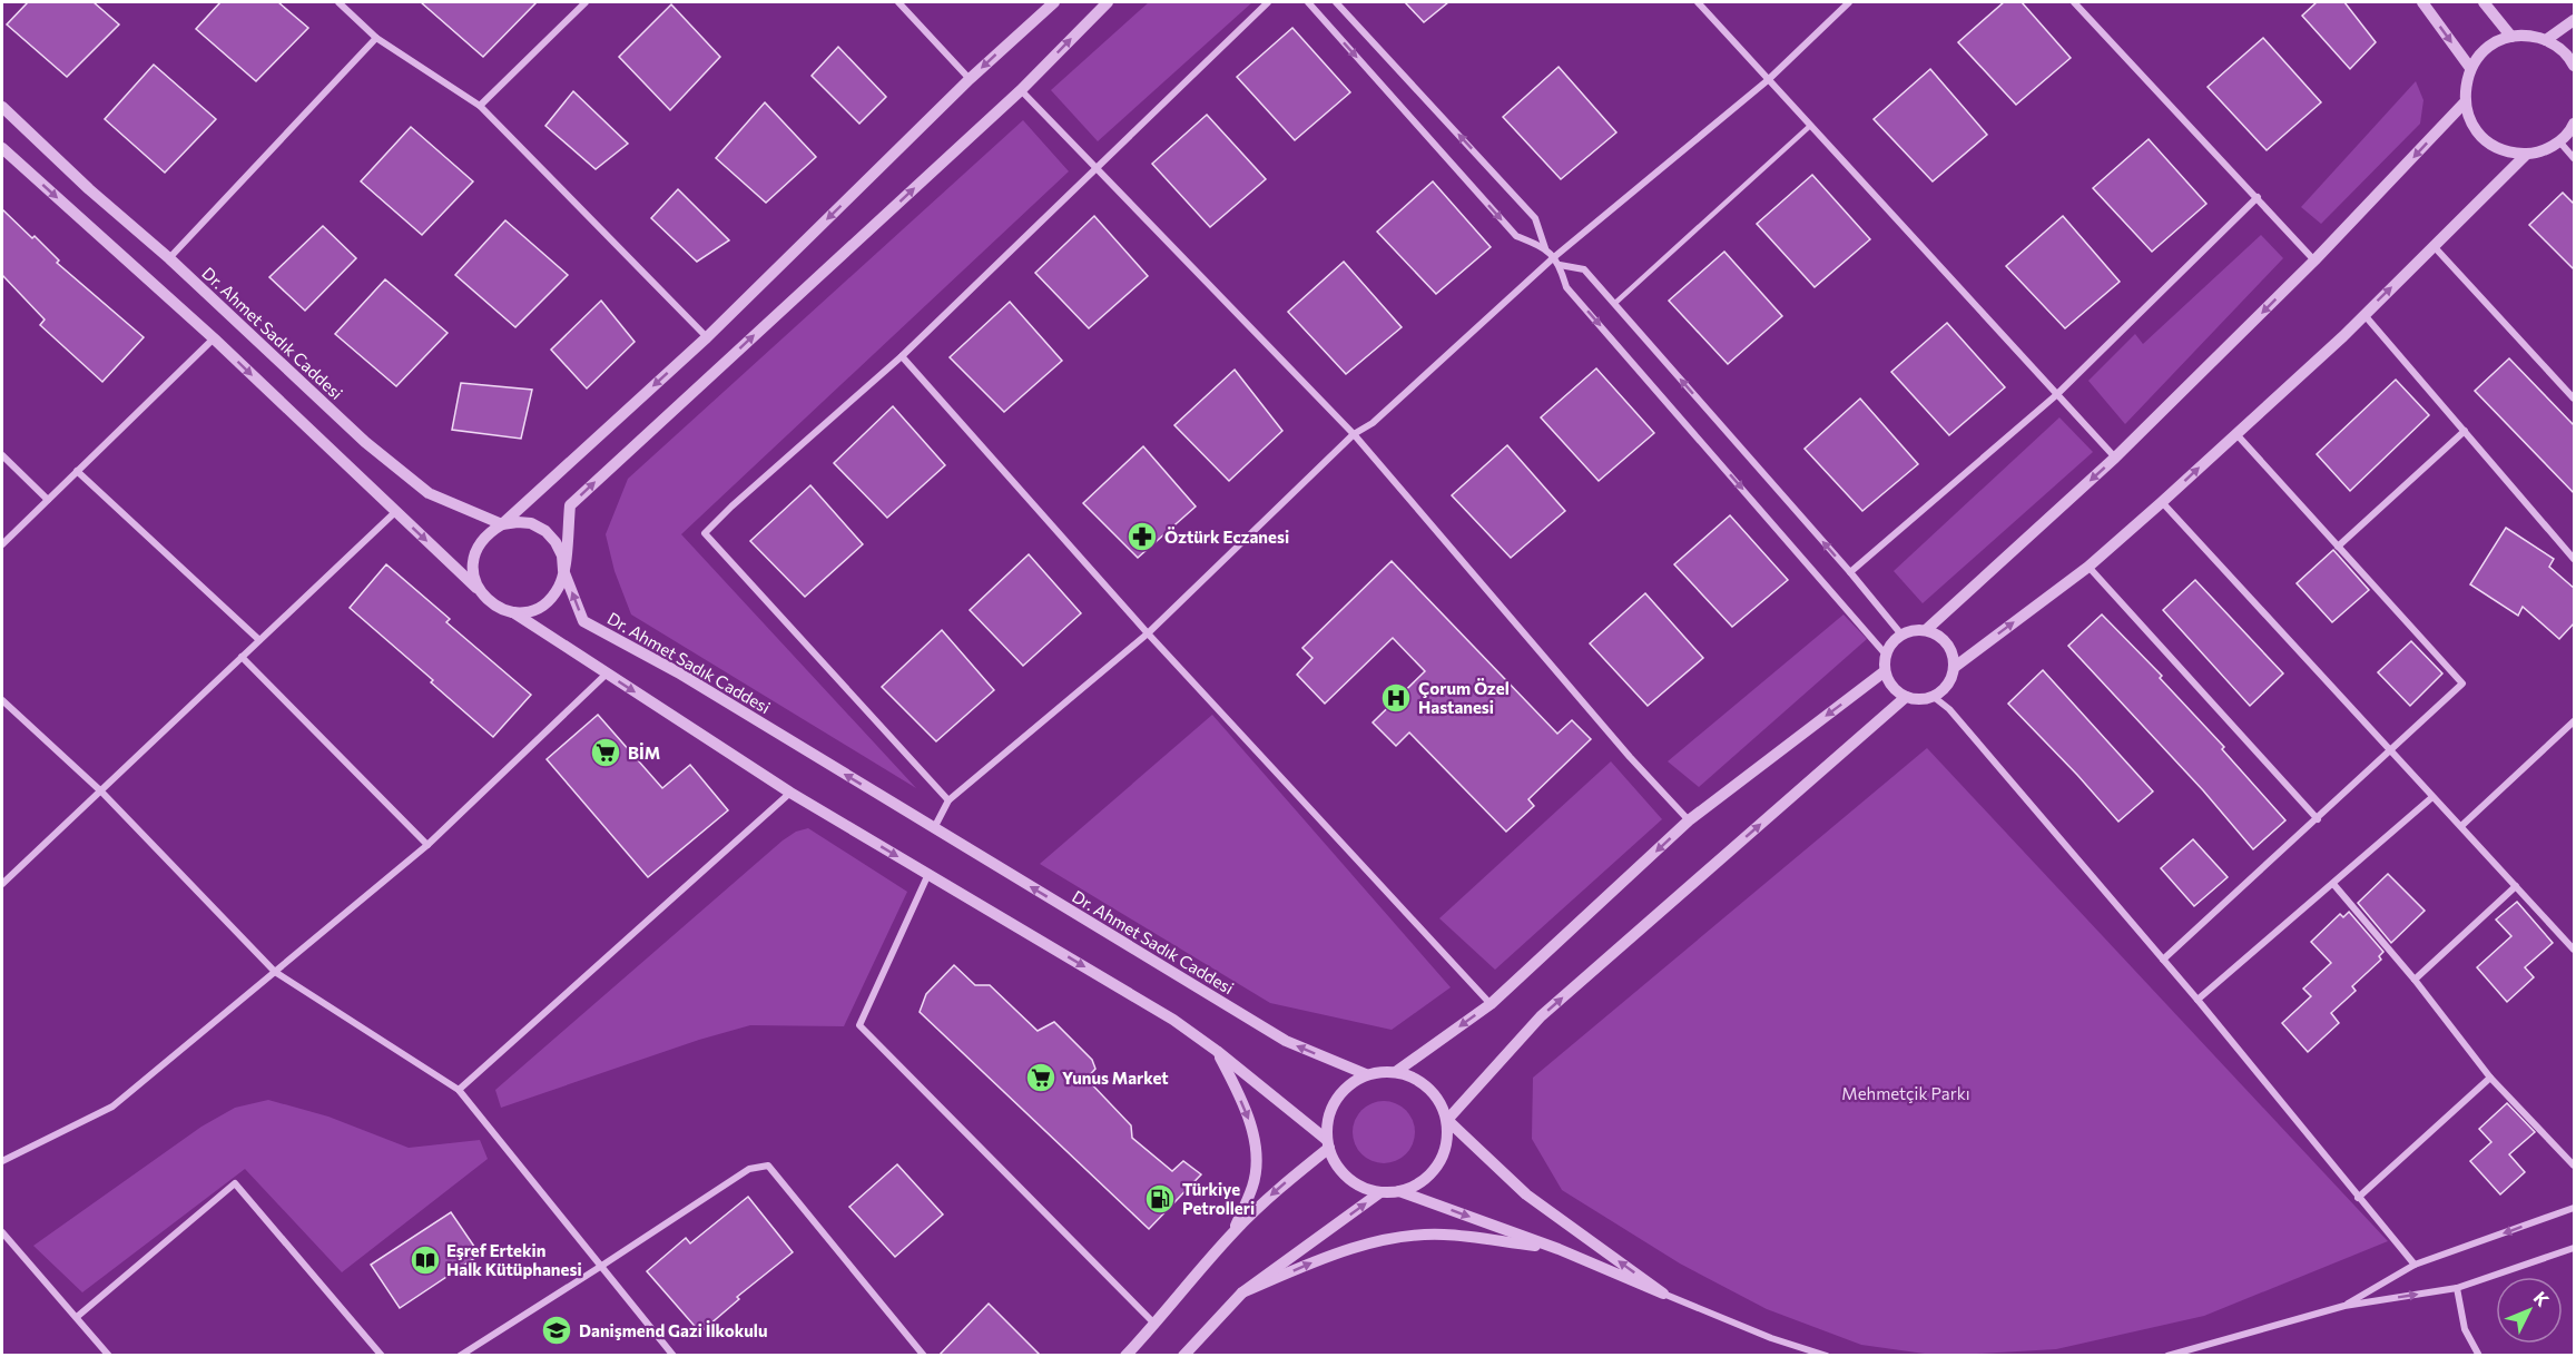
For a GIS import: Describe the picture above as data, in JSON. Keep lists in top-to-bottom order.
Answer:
{
  "streets": {
    "street": ["Dr. Ahmet Sadık Caddesi"]
  },
  "parks": ["Mehmetçik Parkı"],
  "places": {
    "pharmacy": ["Öztürk Eczanesi"],
    "hospital": ["Çorum Özel Hastanesi"],
    "supermarket": ["BİM", "Yunus Market"],
    "fuel station": ["Türkiye Petrolleri"],
    "library": ["Eşref Ertekin Halk Kütüphanesi"],
    "school or university": ["Danişmend Gazi İlkokulu"]
  },
  "north": "top right"
}
